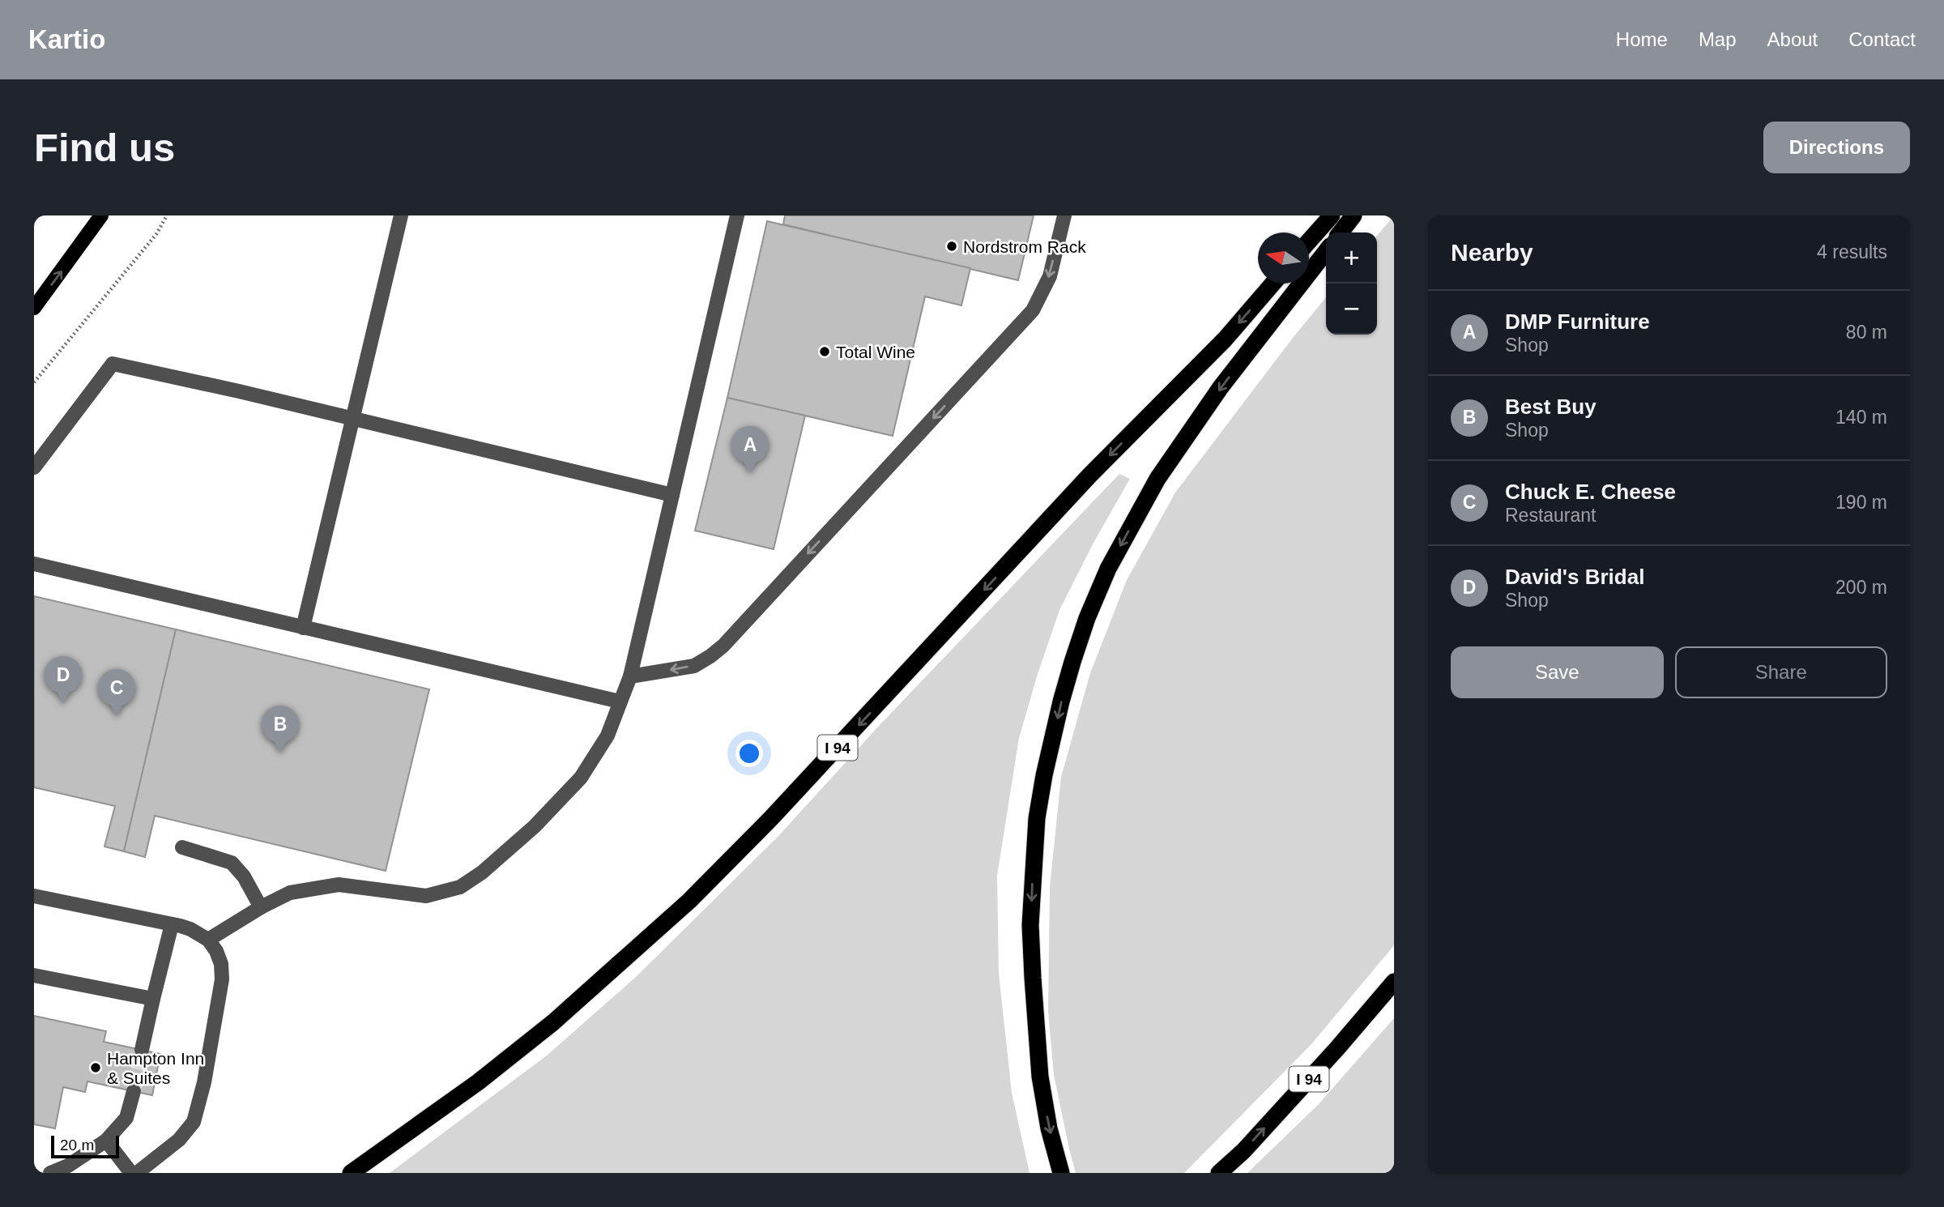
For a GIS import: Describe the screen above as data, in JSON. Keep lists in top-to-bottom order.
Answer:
{
  "streets": {
    "highway": ["I 94"]
  },
  "places": ["Nordstrom Rack", "Total Wine", "Hampton Inn & Suites"],
  "scale_bar": "20 m",
  "north": "left",
  "page": {
    "header": "Kartio",
    "nav": [
      "Home",
      "Map",
      "About",
      "Contact"
    ],
    "buttons": [
      "Directions",
      ["Save", "Share"]
    ],
    "title": "Find us",
    "heading": ["Nearby", "4 results"],
    "map_buttons": ["+", "−"],
    "list": [
      {
        "mark": "A",
        "name": "DMP Furniture",
        "note": "Shop",
        "value": "80 m"
      },
      {
        "mark": "B",
        "name": "Best Buy",
        "note": "Shop",
        "value": "140 m"
      },
      {
        "mark": "C",
        "name": "Chuck E. Cheese",
        "note": "Restaurant",
        "value": "190 m"
      },
      {
        "mark": "D",
        "name": "David's Bridal",
        "note": "Shop",
        "value": "200 m"
      }
    ],
    "pins": [
      "A",
      "D",
      "C",
      "B"
    ],
    "scale": "20 m"
  }
}
